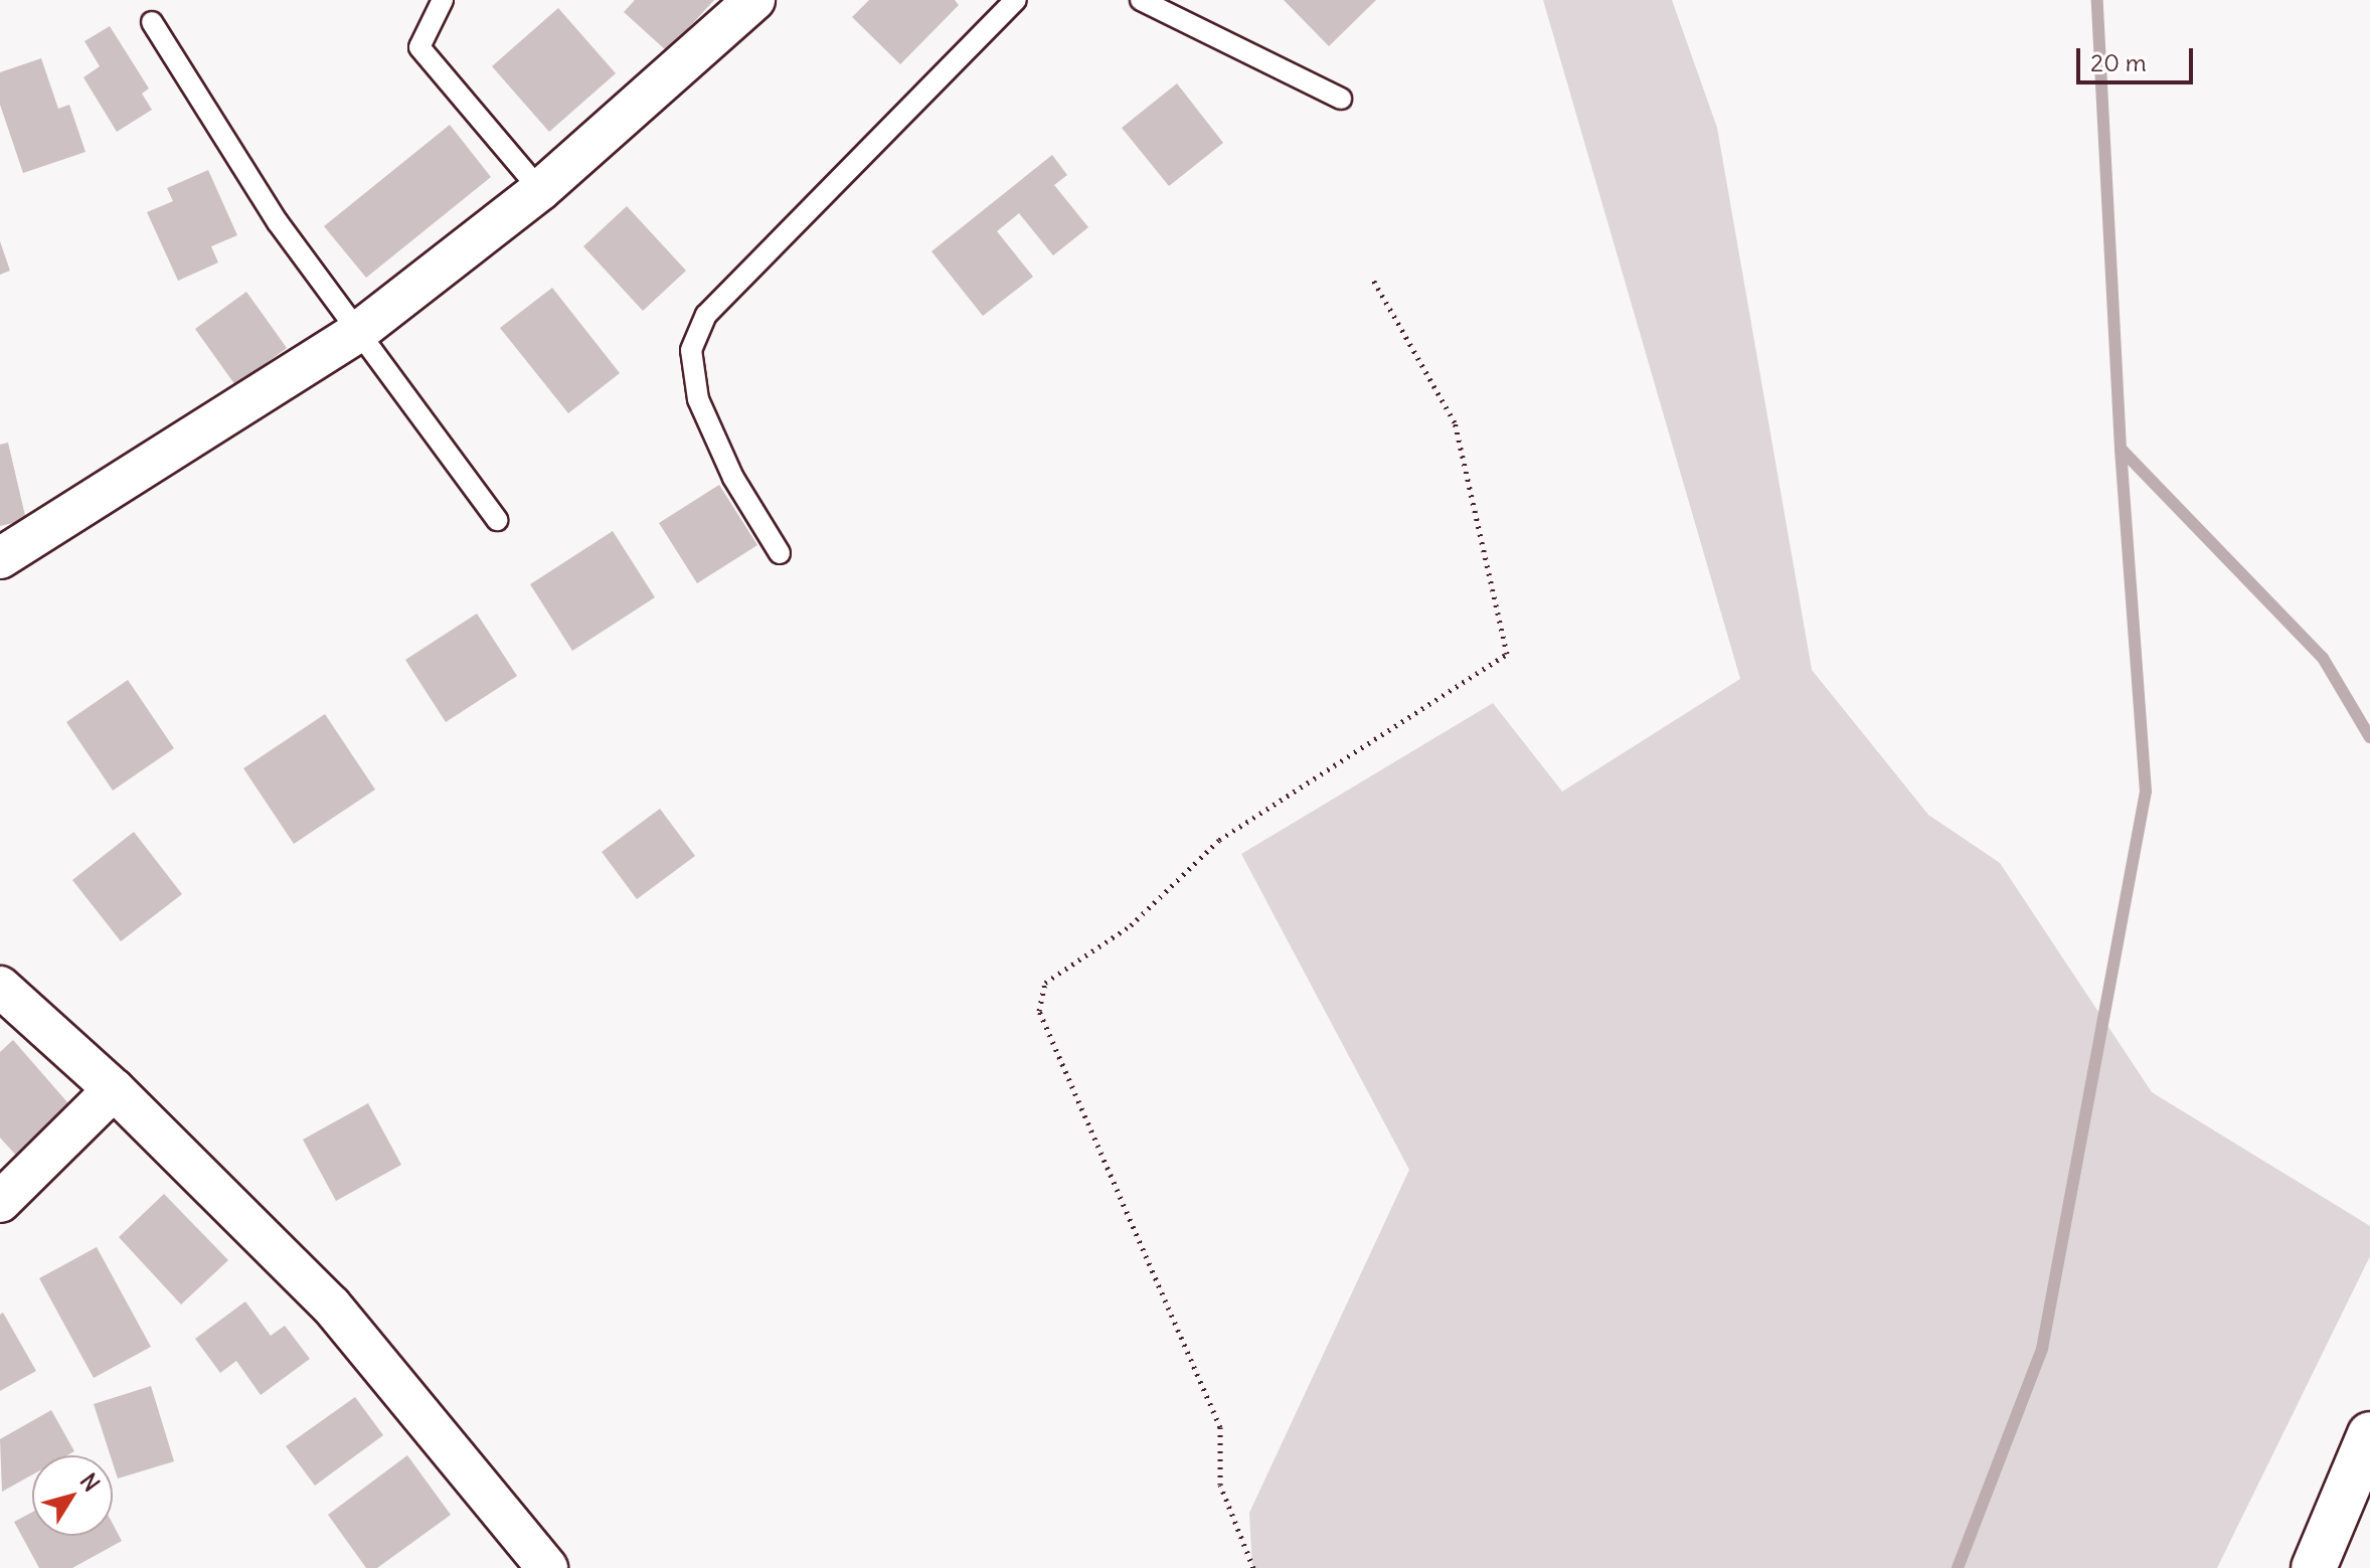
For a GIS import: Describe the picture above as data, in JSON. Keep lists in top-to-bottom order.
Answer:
{
  "scale_bar": "20 m",
  "north": "top right"
}
